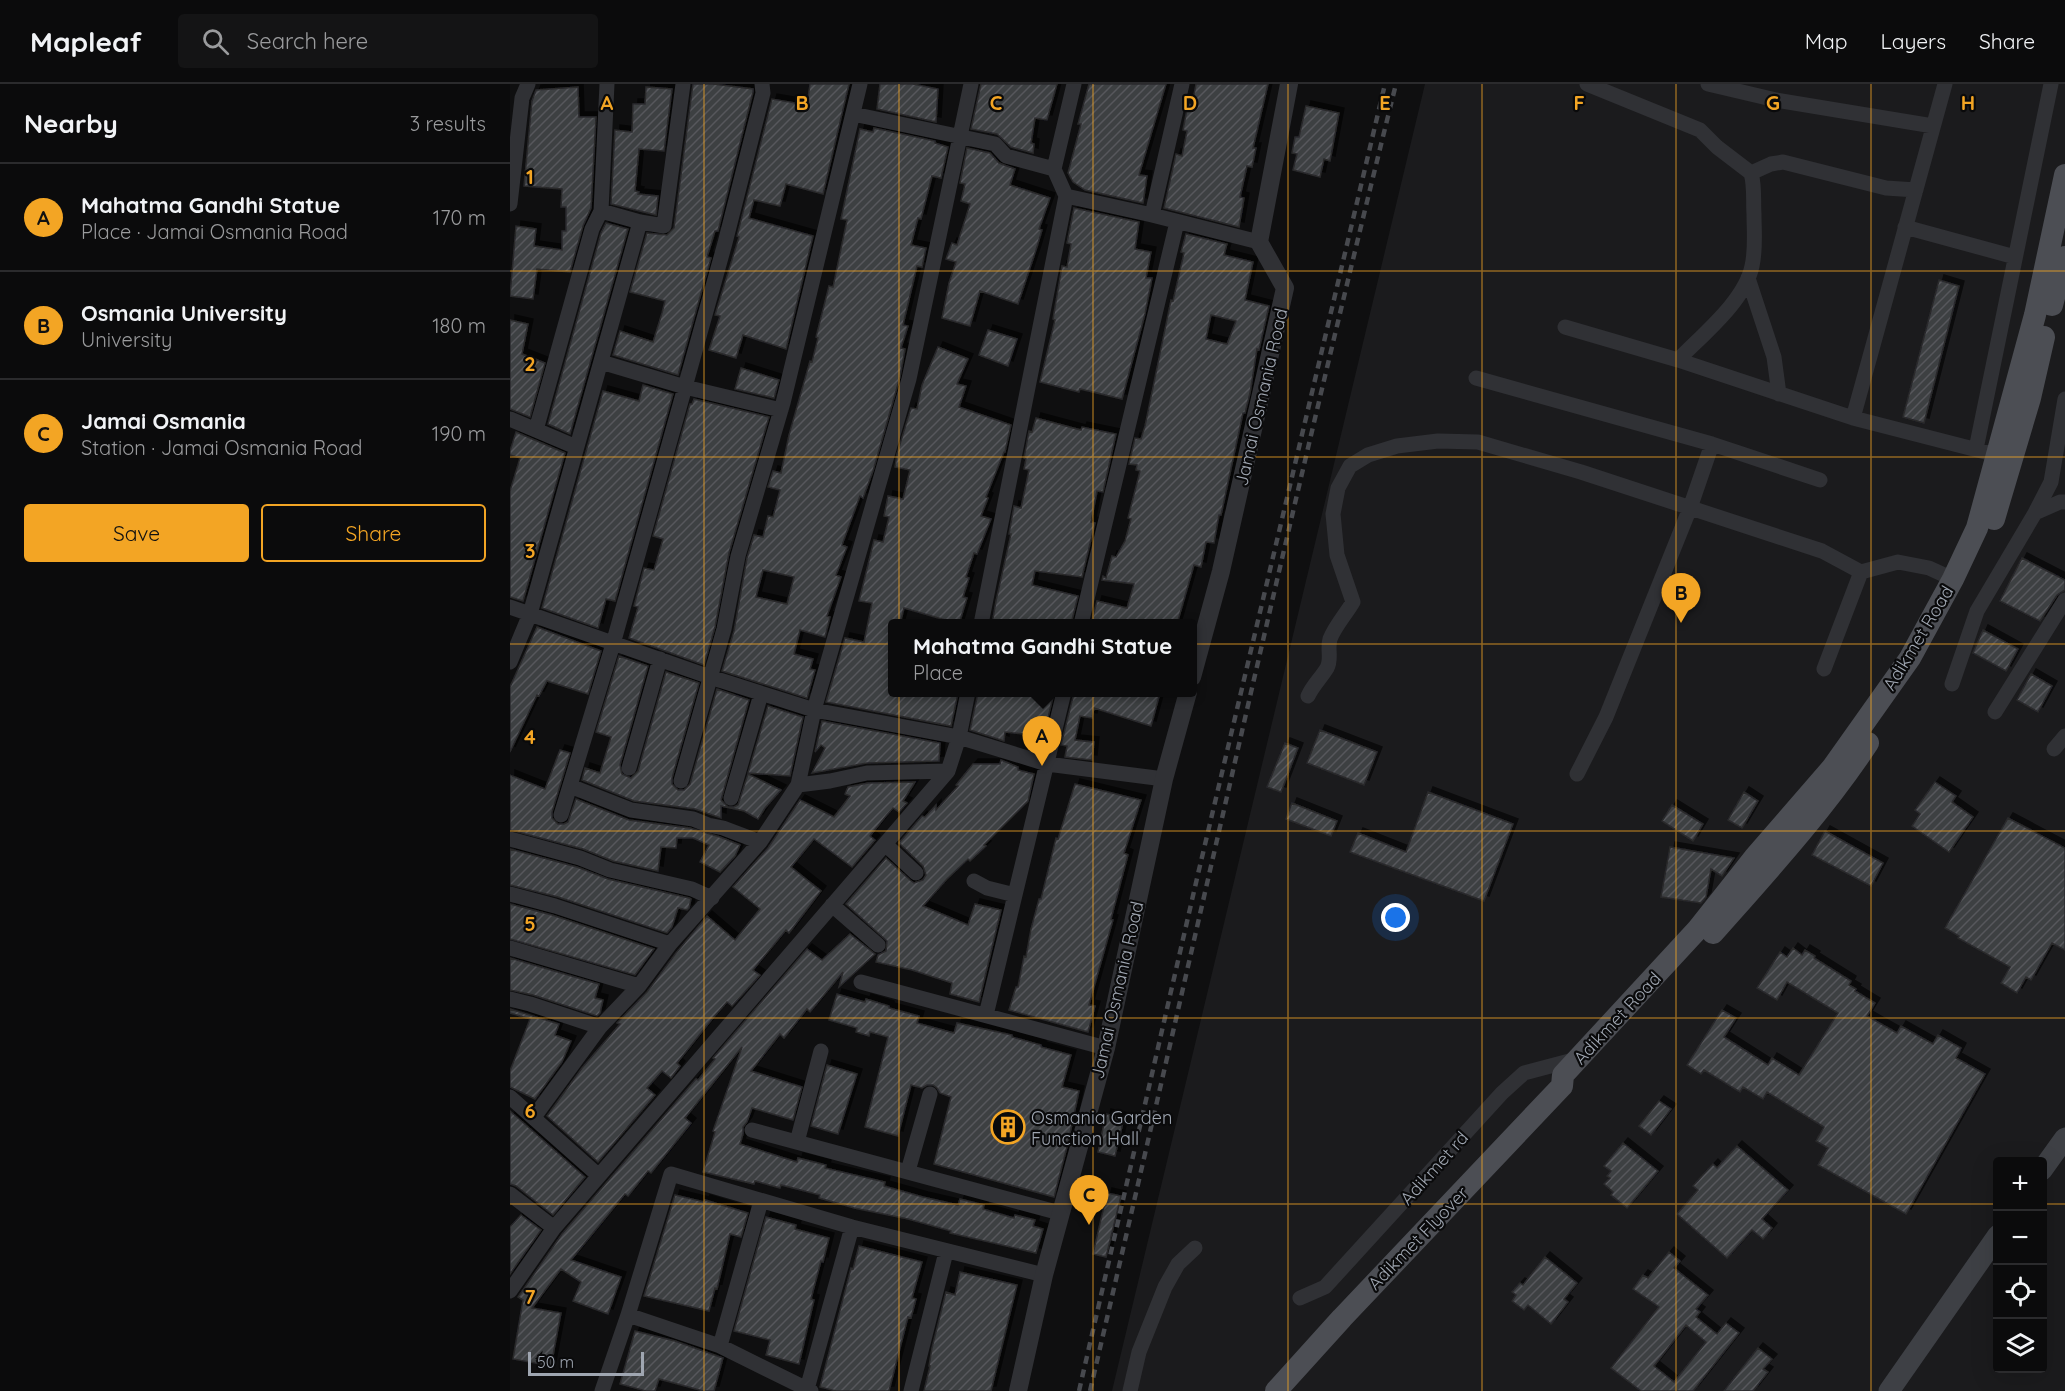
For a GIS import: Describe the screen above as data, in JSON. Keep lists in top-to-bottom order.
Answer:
{
  "streets": {
    "main road": ["Adikmet Road", "Adikmet Flyover"],
    "street": ["Jamai Osmania Road", "Adikmet rd"]
  },
  "crossings": [
    ["Adikmet Road", "Adikmet rd"],
    ["Adikmet Road", "Adikmet Flyover"]
  ],
  "places": {
    "building": ["Osmania Garden Function Hall"]
  },
  "scale_bar": "50 m",
  "page": {
    "header": "Mapleaf",
    "search": "Search here",
    "nav": ["Map", "Layers", "Share"],
    "heading": ["Nearby", "3 results"],
    "list": [
      {
        "mark": "A",
        "name": "Mahatma Gandhi Statue",
        "note": "Place · Jamai Osmania Road",
        "value": "170 m"
      },
      {
        "mark": "B",
        "name": "Osmania University",
        "note": "University",
        "value": "180 m"
      },
      {
        "mark": "C",
        "name": "Jamai Osmania",
        "note": "Station · Jamai Osmania Road",
        "value": "190 m"
      }
    ],
    "buttons": ["Save", "Share"],
    "pins": ["B", "A", "C"],
    "popup": ["Mahatma Gandhi Statue", "Place"],
    "map_buttons": ["+", "−"],
    "scale": "50 m"
  },
  "grid": {
    "columns": [
      "A",
      "B",
      "C",
      "D",
      "E",
      "F",
      "G",
      "H"
    ],
    "rows": [
      "1",
      "2",
      "3",
      "4",
      "5",
      "6",
      "7"
    ]
  }
}
